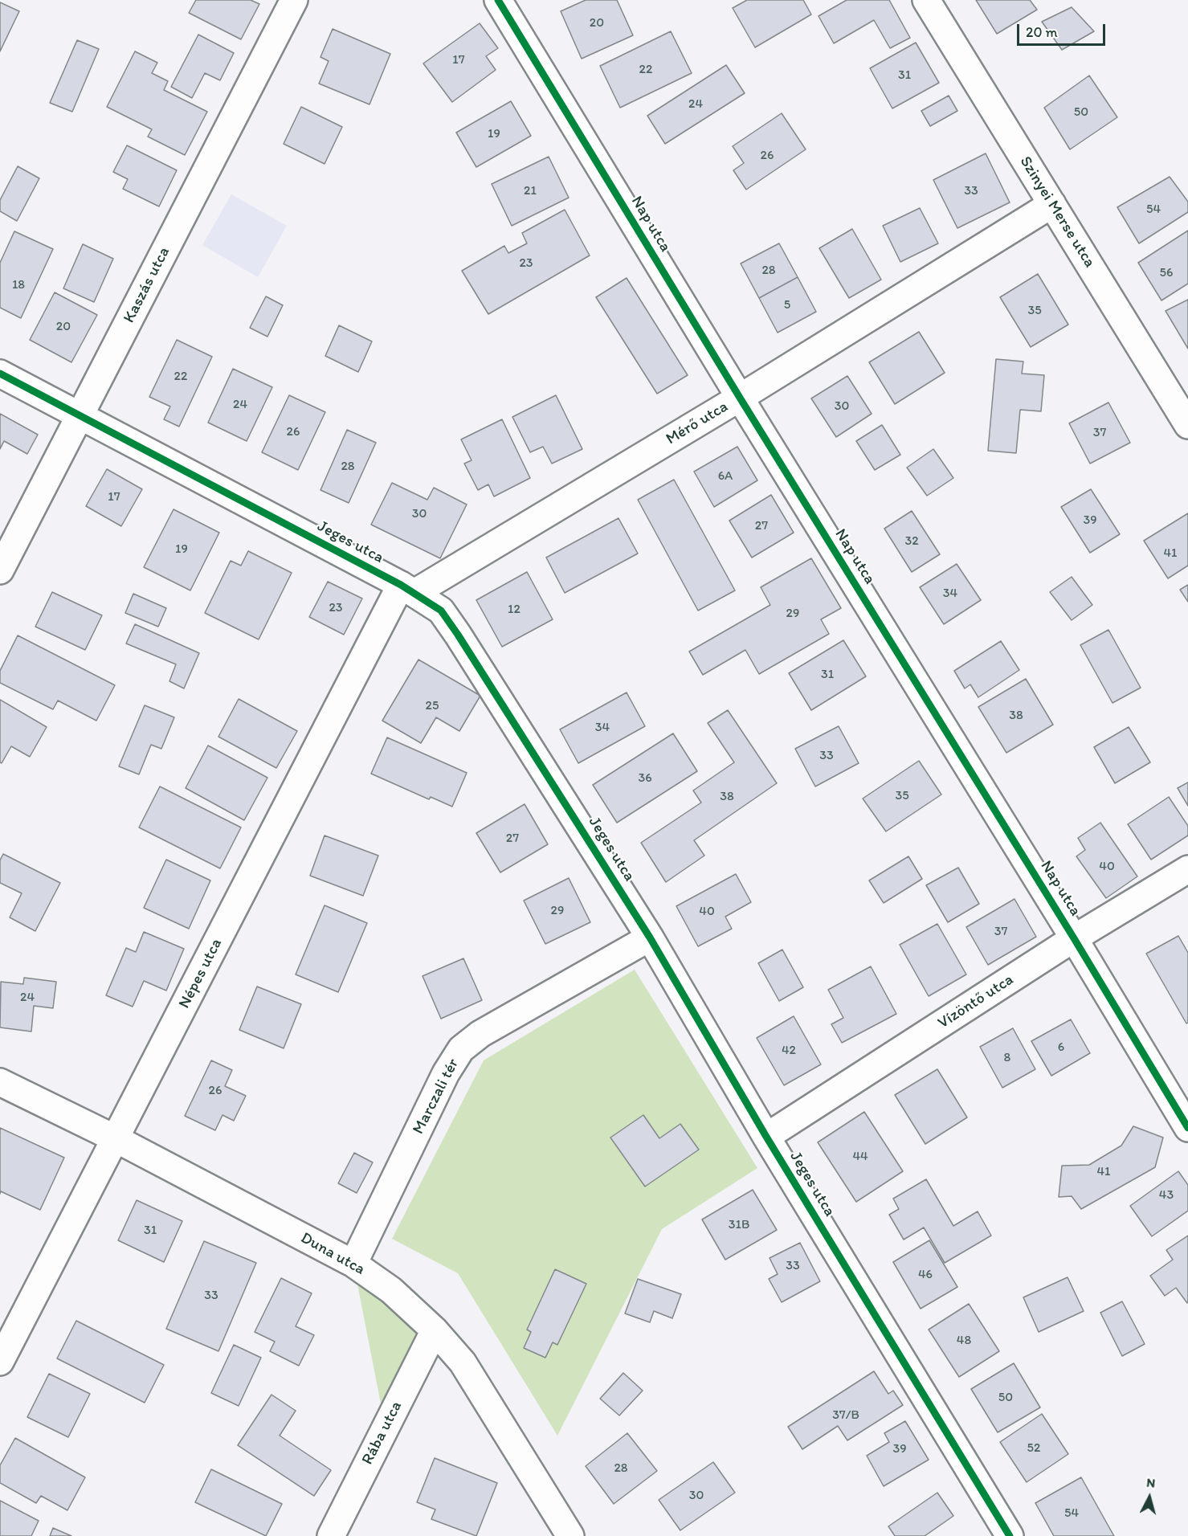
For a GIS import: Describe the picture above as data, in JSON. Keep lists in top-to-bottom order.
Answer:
{
  "streets": {
    "street": [
      "Szinyei Merse utca",
      "Nap utca",
      "Kaszás utca",
      "Mérő utca",
      "Jeges utca",
      "Népes utca",
      "Vízöntő utca",
      "Marczali tér",
      "Duna utca",
      "Rába utca"
    ]
  },
  "crossings": [
    ["Szinyei Merse utca", "Mérő utca"],
    ["Nap utca", "Mérő utca"],
    ["Nap utca", "Vízöntő utca"],
    ["Kaszás utca", "Jeges utca"],
    ["Mérő utca", "Jeges utca"],
    ["Mérő utca", "Népes utca"],
    ["Jeges utca", "Népes utca"],
    ["Jeges utca", "Vízöntő utca"],
    ["Jeges utca", "Marczali tér"],
    ["Népes utca", "Duna utca"],
    ["Marczali tér", "Duna utca"],
    ["Duna utca", "Rába utca"]
  ],
  "house_numbers": [
    "20",
    "17",
    "22",
    "31",
    "24",
    "50",
    "19",
    "26",
    "21",
    "33",
    "54",
    "23",
    "28",
    "56",
    "18",
    "5",
    "35",
    "20",
    "22",
    "24",
    "30",
    "26",
    "37",
    "28",
    "6A",
    "17",
    "30",
    "39",
    "27",
    "32",
    "19",
    "41",
    "34",
    "23",
    "12",
    "29",
    "31",
    "25",
    "38",
    "34",
    "33",
    "36",
    "35",
    "38",
    "27",
    "40",
    "29",
    "40",
    "37",
    "24",
    "6",
    "42",
    "8",
    "26",
    "44",
    "41",
    "43",
    "31B",
    "31",
    "33",
    "46",
    "33",
    "48",
    "50",
    "37/B",
    "52",
    "39",
    "28",
    "30",
    "54"
  ],
  "scale_bar": "20 m",
  "north": "top"
}
